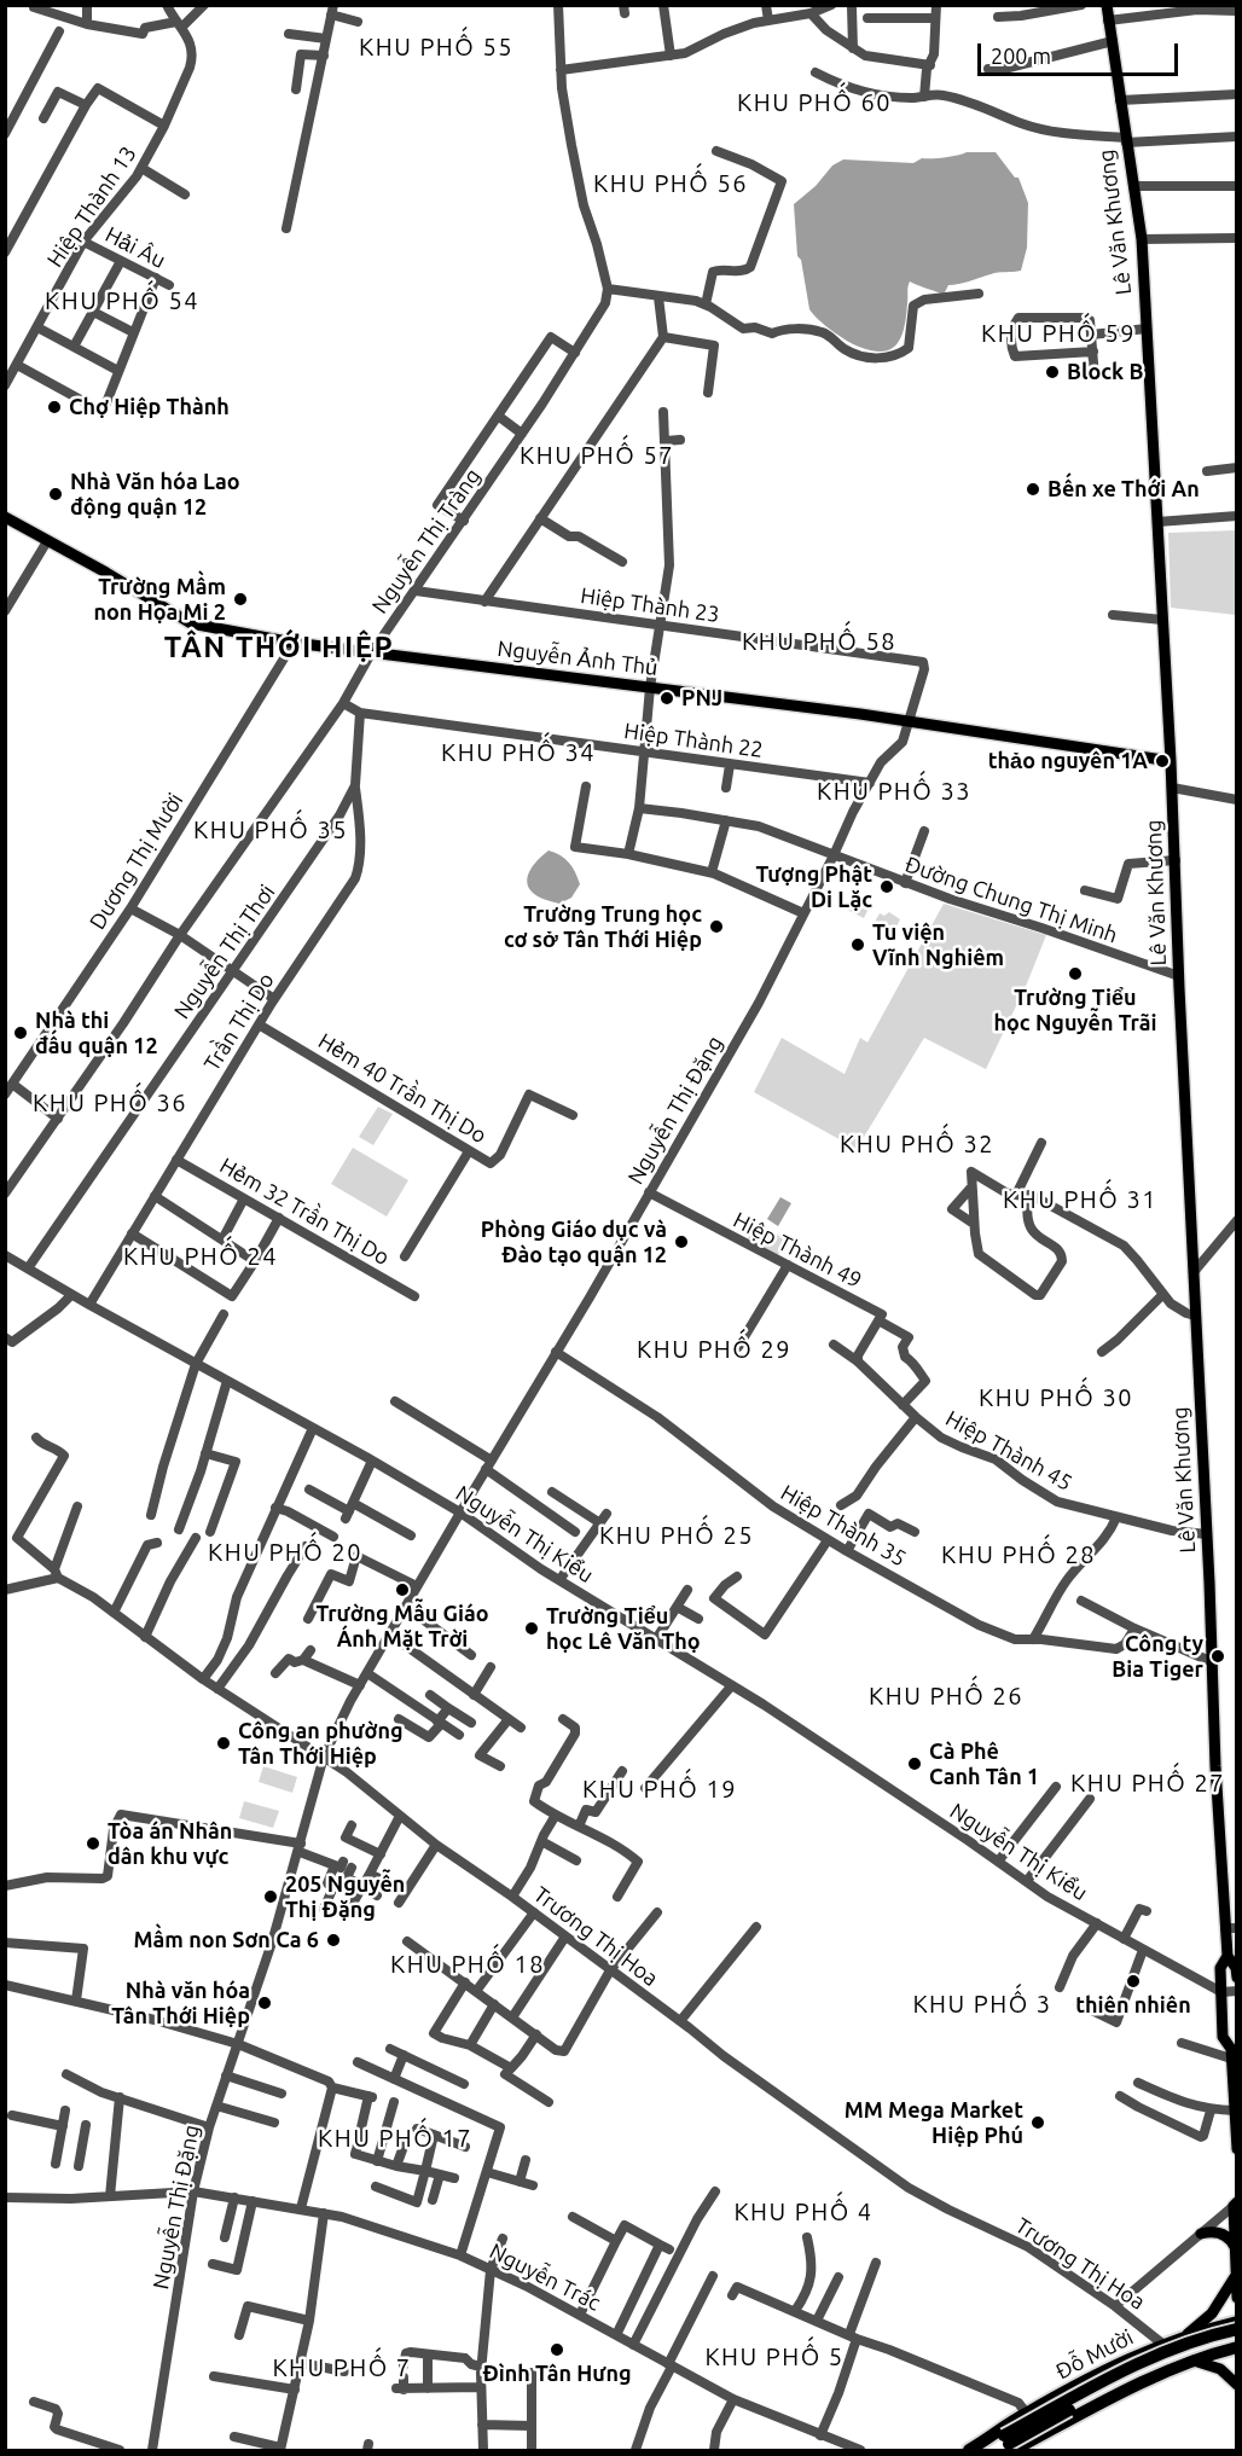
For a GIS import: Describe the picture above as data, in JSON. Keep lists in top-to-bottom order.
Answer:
{
  "streets": {
    "highway": ["Đỗ Mười"],
    "main road": ["Lê Văn Khương", "Nguyễn Ảnh Thủ"],
    "street": [
      "Hiệp Thành 13",
      "Hải Âu",
      "Nguyễn Thị Tràng",
      "Hiệp Thành 23",
      "Hiệp Thành 22",
      "Dương Thị Mười",
      "Đường Chung Thị Minh",
      "Nguyễn Thị Thơi",
      "Trần Thị Do",
      "Hẻm 40 Trần Thị Do",
      "Nguyễn Thị Đặng",
      "Hẻm 32 Trần Thị Do",
      "Hiệp Thành 49",
      "Hiệp Thành 45",
      "Hiệp Thành 35",
      "Nguyễn Thị Kiểu",
      "Trương Thị Hoa",
      "Nguyễn Trác"
    ]
  },
  "crossings": [
    ["Hiệp Thành 13", "Hải Âu"],
    ["Lê Văn Khương", "Nguyễn Ảnh Thủ"],
    ["Lê Văn Khương", "Đường Chung Thị Minh"],
    ["Lê Văn Khương", "Hiệp Thành 45"],
    ["Lê Văn Khương", "Nguyễn Thị Kiểu"],
    ["Nguyễn Thị Tràng", "Hiệp Thành 23"],
    ["Nguyễn Thị Tràng", "Nguyễn Ảnh Thủ"],
    ["Nguyễn Thị Tràng", "Hiệp Thành 22"],
    ["Hiệp Thành 23", "Nguyễn Thị Đặng"],
    ["Nguyễn Ảnh Thủ", "Dương Thị Mười"],
    ["Nguyễn Ảnh Thủ", "Nguyễn Thị Đặng"],
    ["Hiệp Thành 22", "Nguyễn Thị Thơi"],
    ["Hiệp Thành 22", "Nguyễn Thị Đặng"],
    ["Đường Chung Thị Minh", "Nguyễn Thị Đặng"],
    ["Nguyễn Thị Thơi", "Trần Thị Do"],
    ["Nguyễn Thị Thơi", "Nguyễn Thị Kiểu"],
    ["Trần Thị Do", "Hẻm 40 Trần Thị Do"],
    ["Trần Thị Do", "Hẻm 32 Trần Thị Do"],
    ["Trần Thị Do", "Nguyễn Thị Kiểu"],
    ["Nguyễn Thị Đặng", "Hiệp Thành 49"],
    ["Nguyễn Thị Đặng", "Hiệp Thành 35"],
    ["Nguyễn Thị Đặng", "Nguyễn Thị Kiểu"],
    ["Nguyễn Thị Đặng", "Trương Thị Hoa"],
    ["Nguyễn Thị Đặng", "Nguyễn Trác"],
    ["Trương Thị Hoa", "Đỗ Mười"]
  ],
  "districts": [
    "KHU PHỐ 55",
    "KHU PHỐ 60",
    "KHU PHỐ 56",
    "KHU PHỐ 54",
    "KHU PHỐ 59",
    "KHU PHỐ 57",
    "KHU PHỐ 58",
    "TÂN THỚI HIỆP",
    "KHU PHỐ 34",
    "KHU PHỐ 33",
    "KHU PHỐ 35",
    "KHU PHỐ 36",
    "KHU PHỐ 32",
    "KHU PHỐ 31",
    "KHU PHỐ 24",
    "KHU PHỐ 29",
    "KHU PHỐ 30",
    "KHU PHỐ 25",
    "KHU PHỐ 20",
    "KHU PHỐ 28",
    "KHU PHỐ 26",
    "KHU PHỐ 27",
    "KHU PHỐ 19",
    "KHU PHỐ 18",
    "KHU PHỐ 3",
    "KHU PHỐ 17",
    "KHU PHỐ 4",
    "KHU PHỐ 5",
    "KHU PHỐ 7"
  ],
  "places": [
    "Block B",
    "Chợ Hiệp Thành",
    "Bến xe Thới An",
    "Nhà Văn hóa Lao động quận 12",
    "Trường Mầm non Họa Mi 2",
    "PNJ",
    "thảo nguyên 1A",
    "Tượng Phật Di Lặc",
    "Trường Trung học cơ sở Tân Thới Hiệp",
    "Tu viện Vĩnh Nghiêm",
    "Trường Tiểu học Nguyễn Trãi",
    "Nhà thi đấu quận 12",
    "Phòng Giáo dục và Đào tạo quận 12",
    "Trường Mẫu Giáo Ánh Mặt Trời",
    "Trường Tiểu học Lê Văn Thọ",
    "Công ty Bia Tiger",
    "Công an phường Tân Thới Hiệp",
    "Cà Phê Canh Tân 1",
    "Tòa án Nhân dân khu vực",
    "205 Nguyễn Thị Đặng",
    "Mầm non Sơn Ca 6",
    "thiên nhiên",
    "Nhà văn hóa Tân Thới Hiệp",
    "MM Mega Market Hiệp Phú",
    "Đình Tân Hưng"
  ],
  "scale_bar": "200 m"
}
